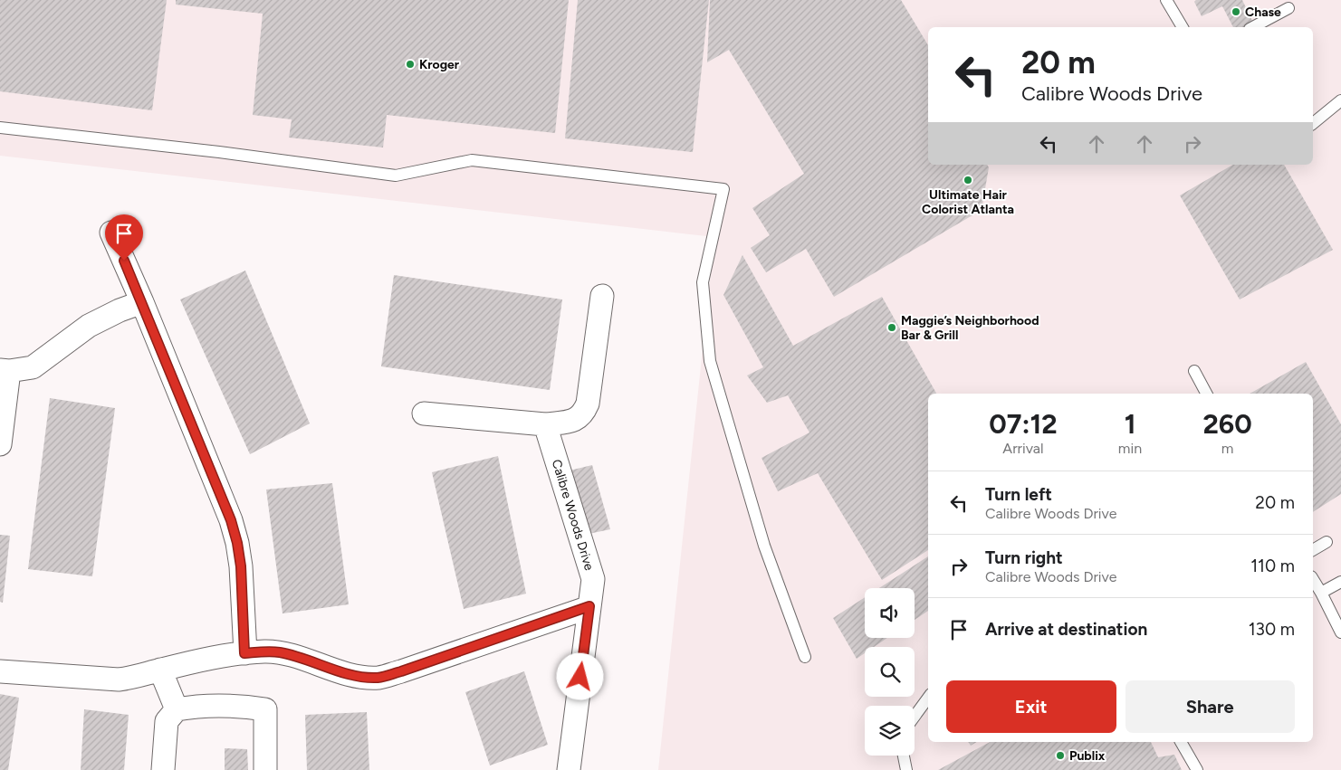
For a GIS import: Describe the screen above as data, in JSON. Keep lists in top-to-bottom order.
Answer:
{
  "streets": {
    "street": ["Calibre Woods Drive"]
  },
  "places": [
    "Chase",
    "Kroger",
    "Ultimate Hair Colorist Atlanta",
    "Maggie’s Neighborhood Bar & Grill",
    "Publix"
  ],
  "page": {
    "turn": ["20 m", "Calibre Woods Drive"],
    "eta": [
      "07:12",
      "Arrival",
      "1",
      "min",
      "260",
      "m"
    ],
    "list": [
      {
        "name": "Turn left",
        "note": "Calibre Woods Drive",
        "value": "20 m"
      },
      {
        "name": "Turn right",
        "note": "Calibre Woods Drive",
        "value": "110 m"
      },
      {
        "name": "Arrive at destination",
        "value": "130 m"
      }
    ],
    "buttons": ["Exit", "Share"]
  }
}
